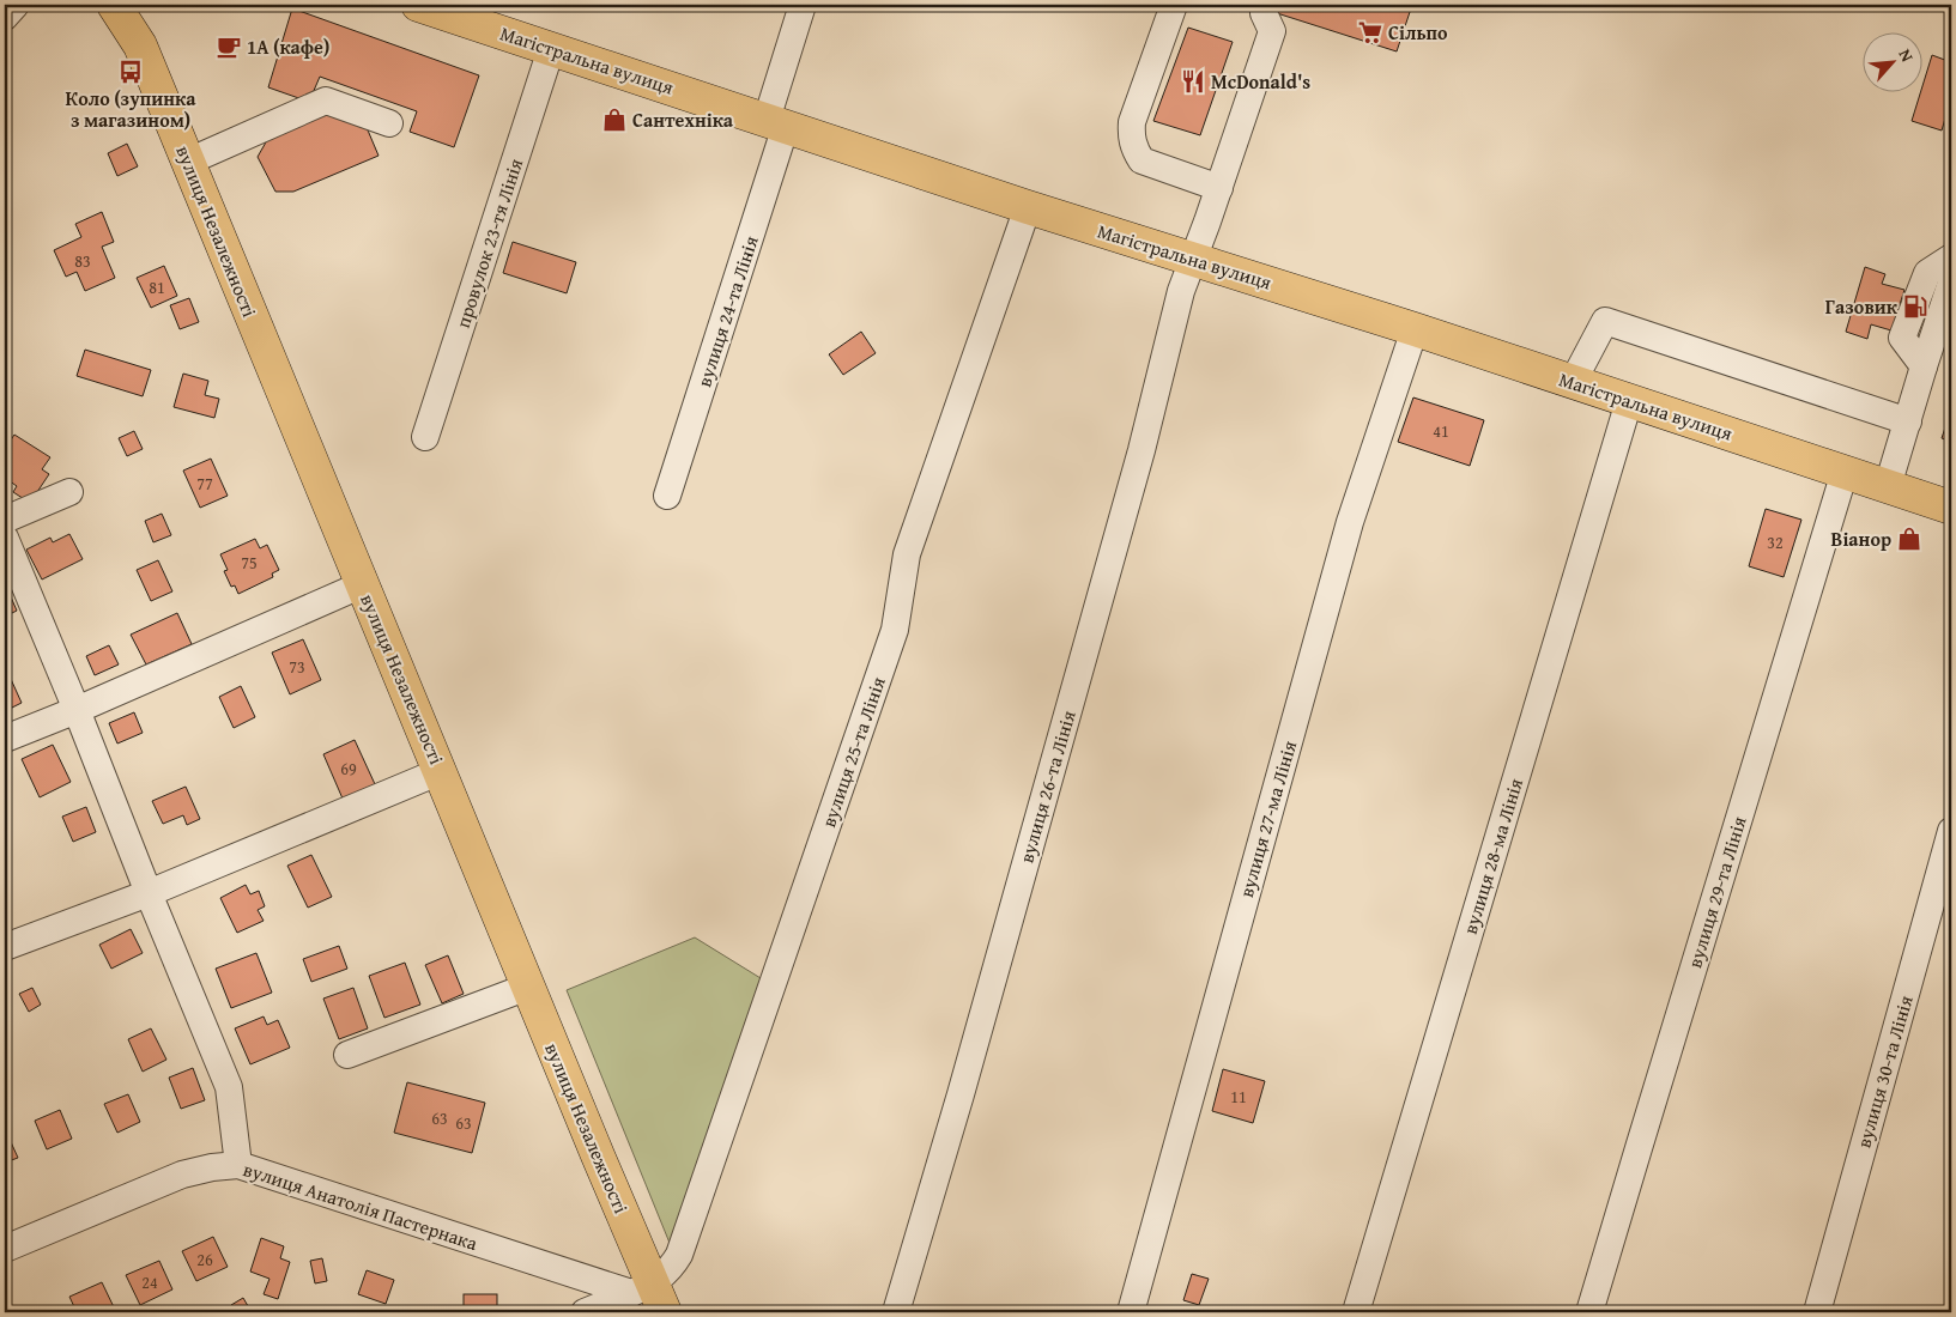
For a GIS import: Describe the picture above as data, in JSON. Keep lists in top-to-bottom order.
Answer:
{
  "streets": {
    "main road": ["Магістральна вулиця", "вулиця Незалежності"],
    "street": [
      "провулок 23-тя Лінія",
      "вулиця 24-та Лінія",
      "вулиця 25-та Лінія",
      "вулиця 26-та Лінія",
      "вулиця 27-ма Лінія",
      "вулиця 28-ма Лінія",
      "вулиця 29-та Лінія",
      "вулиця 30-та Лінія",
      "вулиця Анатолія Пастернака"
    ]
  },
  "crossings": [
    ["Магістральна вулиця", "провулок 23-тя Лінія"],
    ["Магістральна вулиця", "вулиця 24-та Лінія"],
    ["Магістральна вулиця", "вулиця 25-та Лінія"],
    ["Магістральна вулиця", "вулиця 26-та Лінія"],
    ["Магістральна вулиця", "вулиця 27-ма Лінія"],
    ["Магістральна вулиця", "вулиця 28-ма Лінія"],
    ["Магістральна вулиця", "вулиця 29-та Лінія"],
    ["вулиця Незалежності", "вулиця 25-та Лінія"],
    ["вулиця Незалежності", "вулиця Анатолія Пастернака"],
    ["вулиця 25-та Лінія", "вулиця Анатолія Пастернака"]
  ],
  "places": {
    "supermarket": ["Сільпо"],
    "cafe": ["1А (кафе)"],
    "bus stop": ["Коло (зупинка з магазином)"],
    "restaurant": ["McDonald's"],
    "shop": ["Сантехніка", "Віанор"],
    "fuel station": ["Газовик"]
  },
  "house_numbers": [
    "83",
    "81",
    "41",
    "77",
    "32",
    "75",
    "73",
    "69",
    "11",
    "63",
    "63",
    "26",
    "24"
  ],
  "north": "top right"
}
